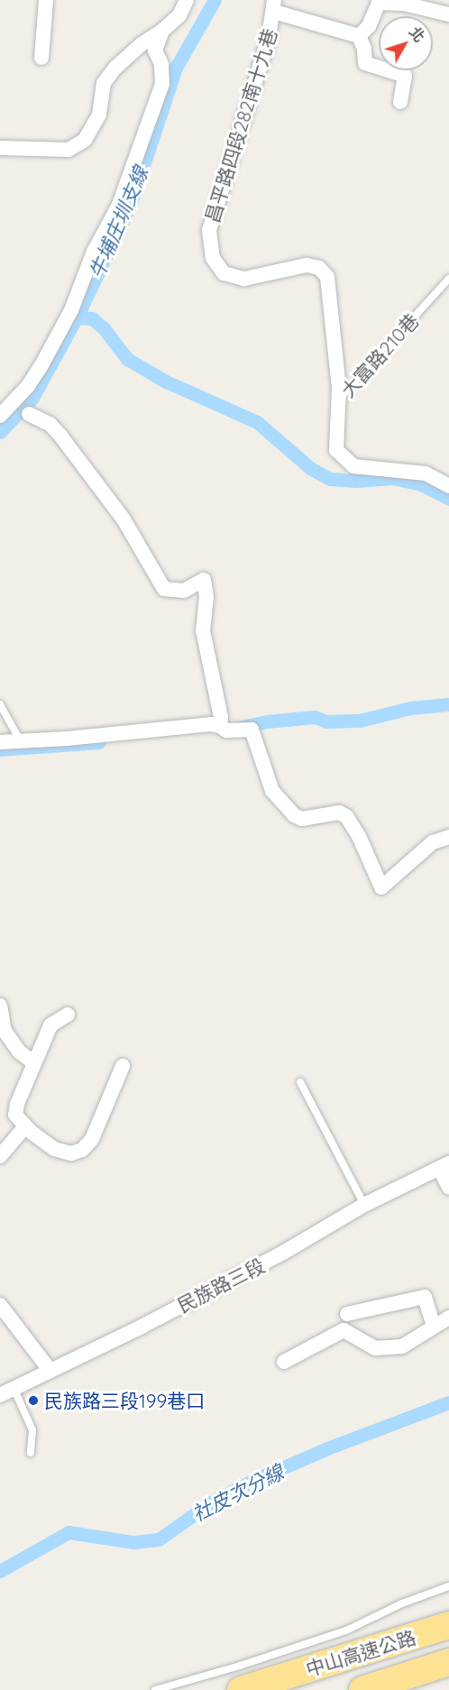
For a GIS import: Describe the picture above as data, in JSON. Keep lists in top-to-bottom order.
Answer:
{
  "streets": {
    "highway": ["中山高速公路"],
    "street": ["昌平路四段282南十九巷", "大富路210巷", "民族路三段"]
  },
  "crossings": [
    ["昌平路四段282南十九巷", "大富路210巷"]
  ],
  "water": ["牛埔庄圳支線", "社皮次分線"],
  "places": ["民族路三段199巷口"],
  "north": "top right"
}
